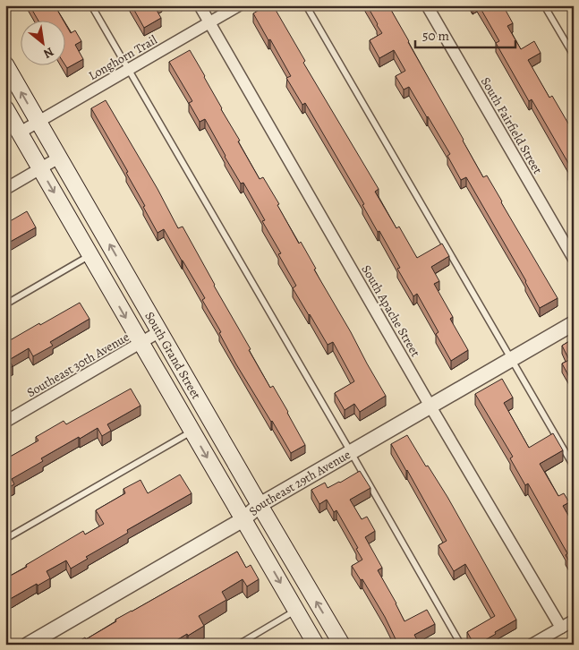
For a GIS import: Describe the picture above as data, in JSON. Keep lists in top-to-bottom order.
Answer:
{
  "streets": {
    "main road": ["South Grand Street"],
    "street": [
      "Longhorn Trail",
      "South Fairfield Street",
      "South Apache Street",
      "Southeast 30th Avenue",
      "Southeast 29th Avenue"
    ]
  },
  "crossings": [
    ["Longhorn Trail", "South Apache Street"],
    ["Longhorn Trail", "South Grand Street"],
    ["South Apache Street", "Southeast 29th Avenue"],
    ["South Grand Street", "Southeast 30th Avenue"],
    ["South Grand Street", "Southeast 29th Avenue"]
  ],
  "scale_bar": "50 m",
  "north": "bottom right"
}
